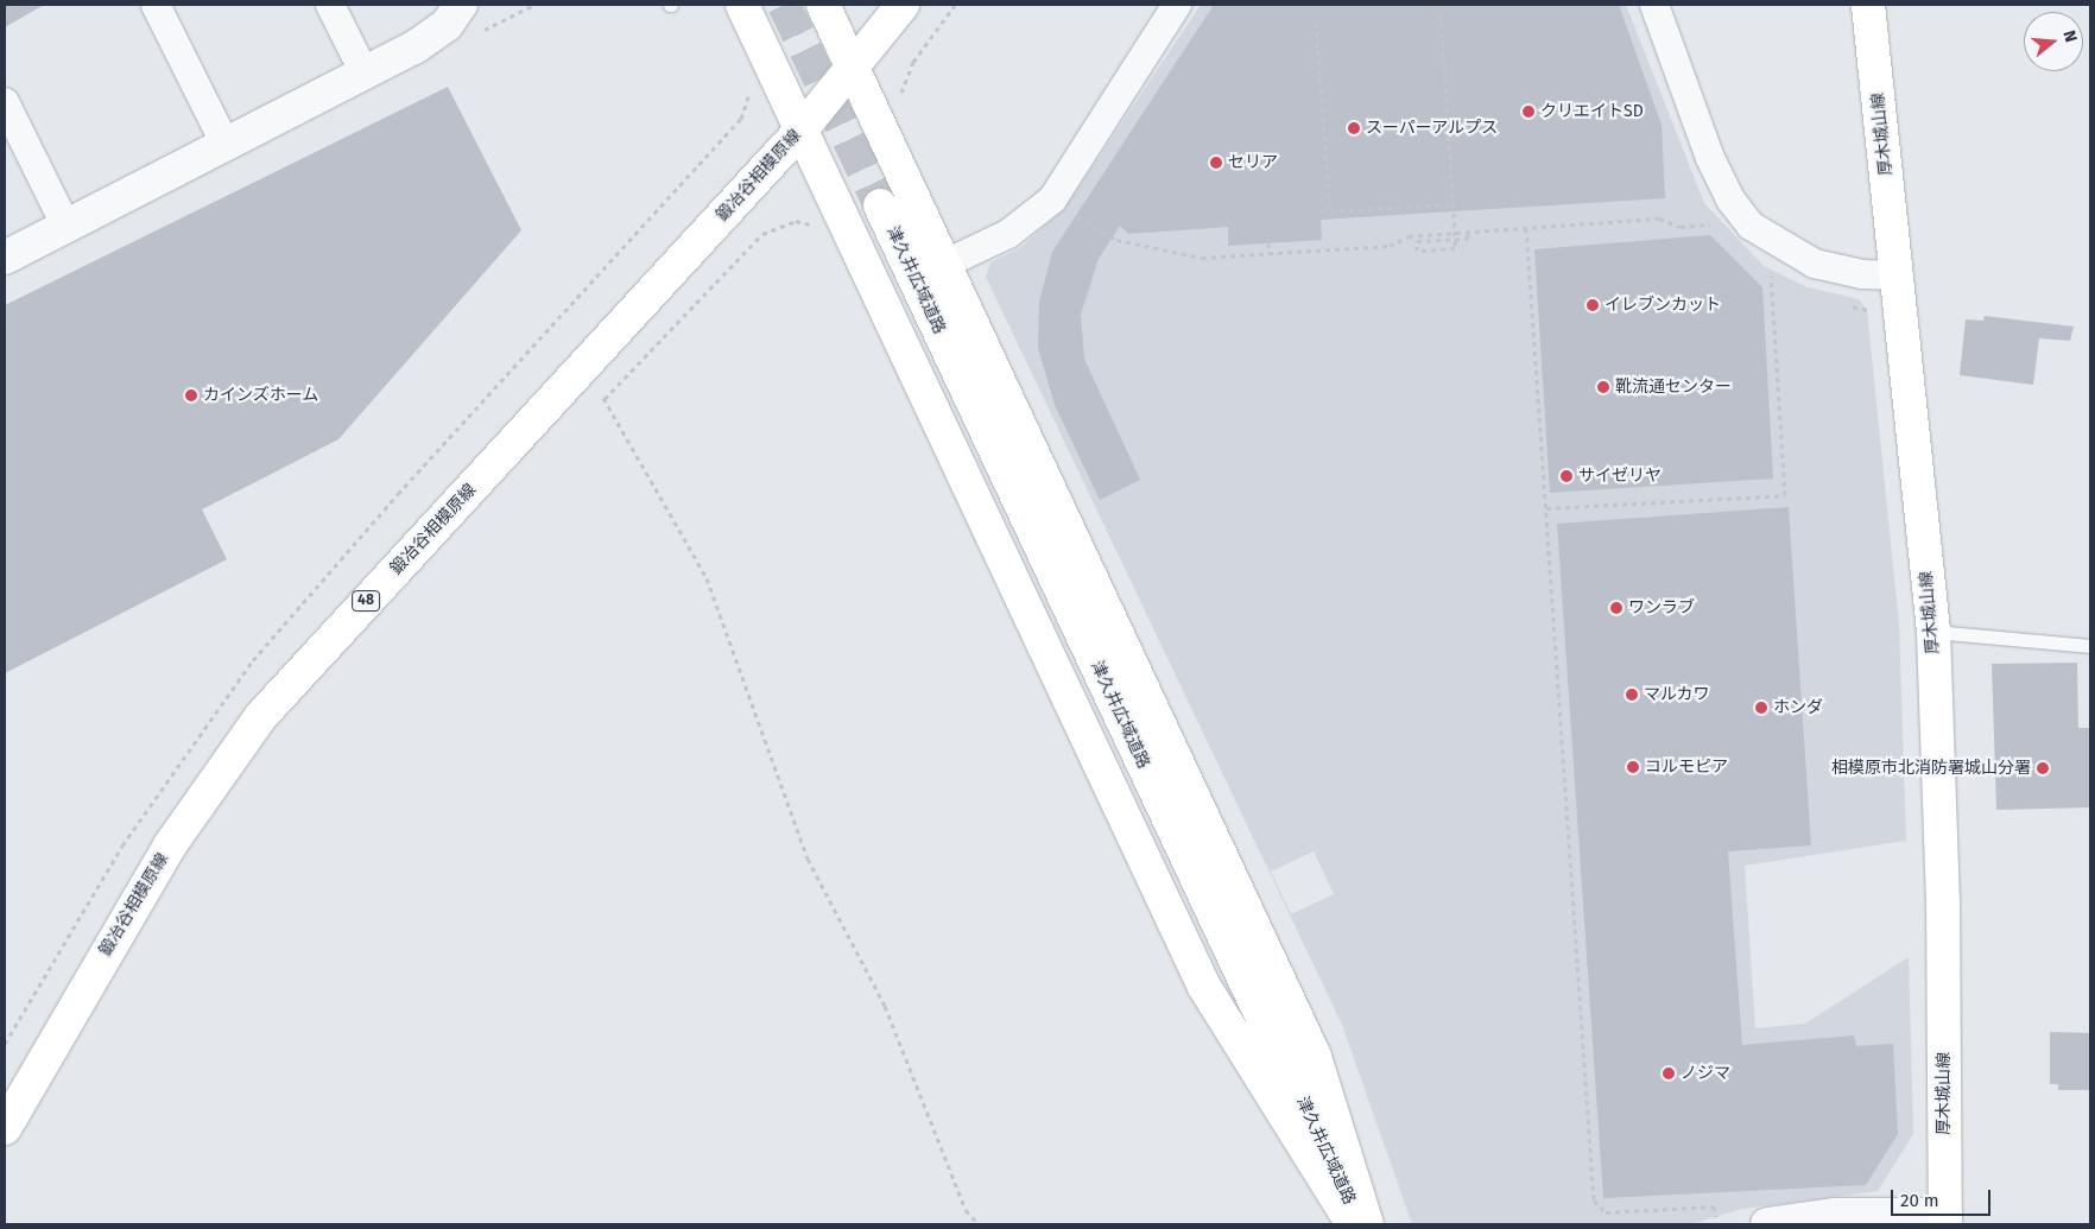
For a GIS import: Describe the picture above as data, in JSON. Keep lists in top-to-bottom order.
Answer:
{
  "streets": {
    "main road": [
      "厚木城山線",
      "鍛冶谷相模原線",
      "津久井広域道路",
      "48"
    ]
  },
  "places": [
    "クリエイトSD",
    "スーパーアルプス",
    "セリア",
    "イレブンカット",
    "靴流通センター",
    "カインズホーム",
    "サイゼリヤ",
    "ワンラブ",
    "マルカワ",
    "ホンダ",
    "コルモピア",
    "相模原市北消防署城山分署",
    "ノジマ"
  ],
  "scale_bar": "20 m",
  "north": "right"
}
